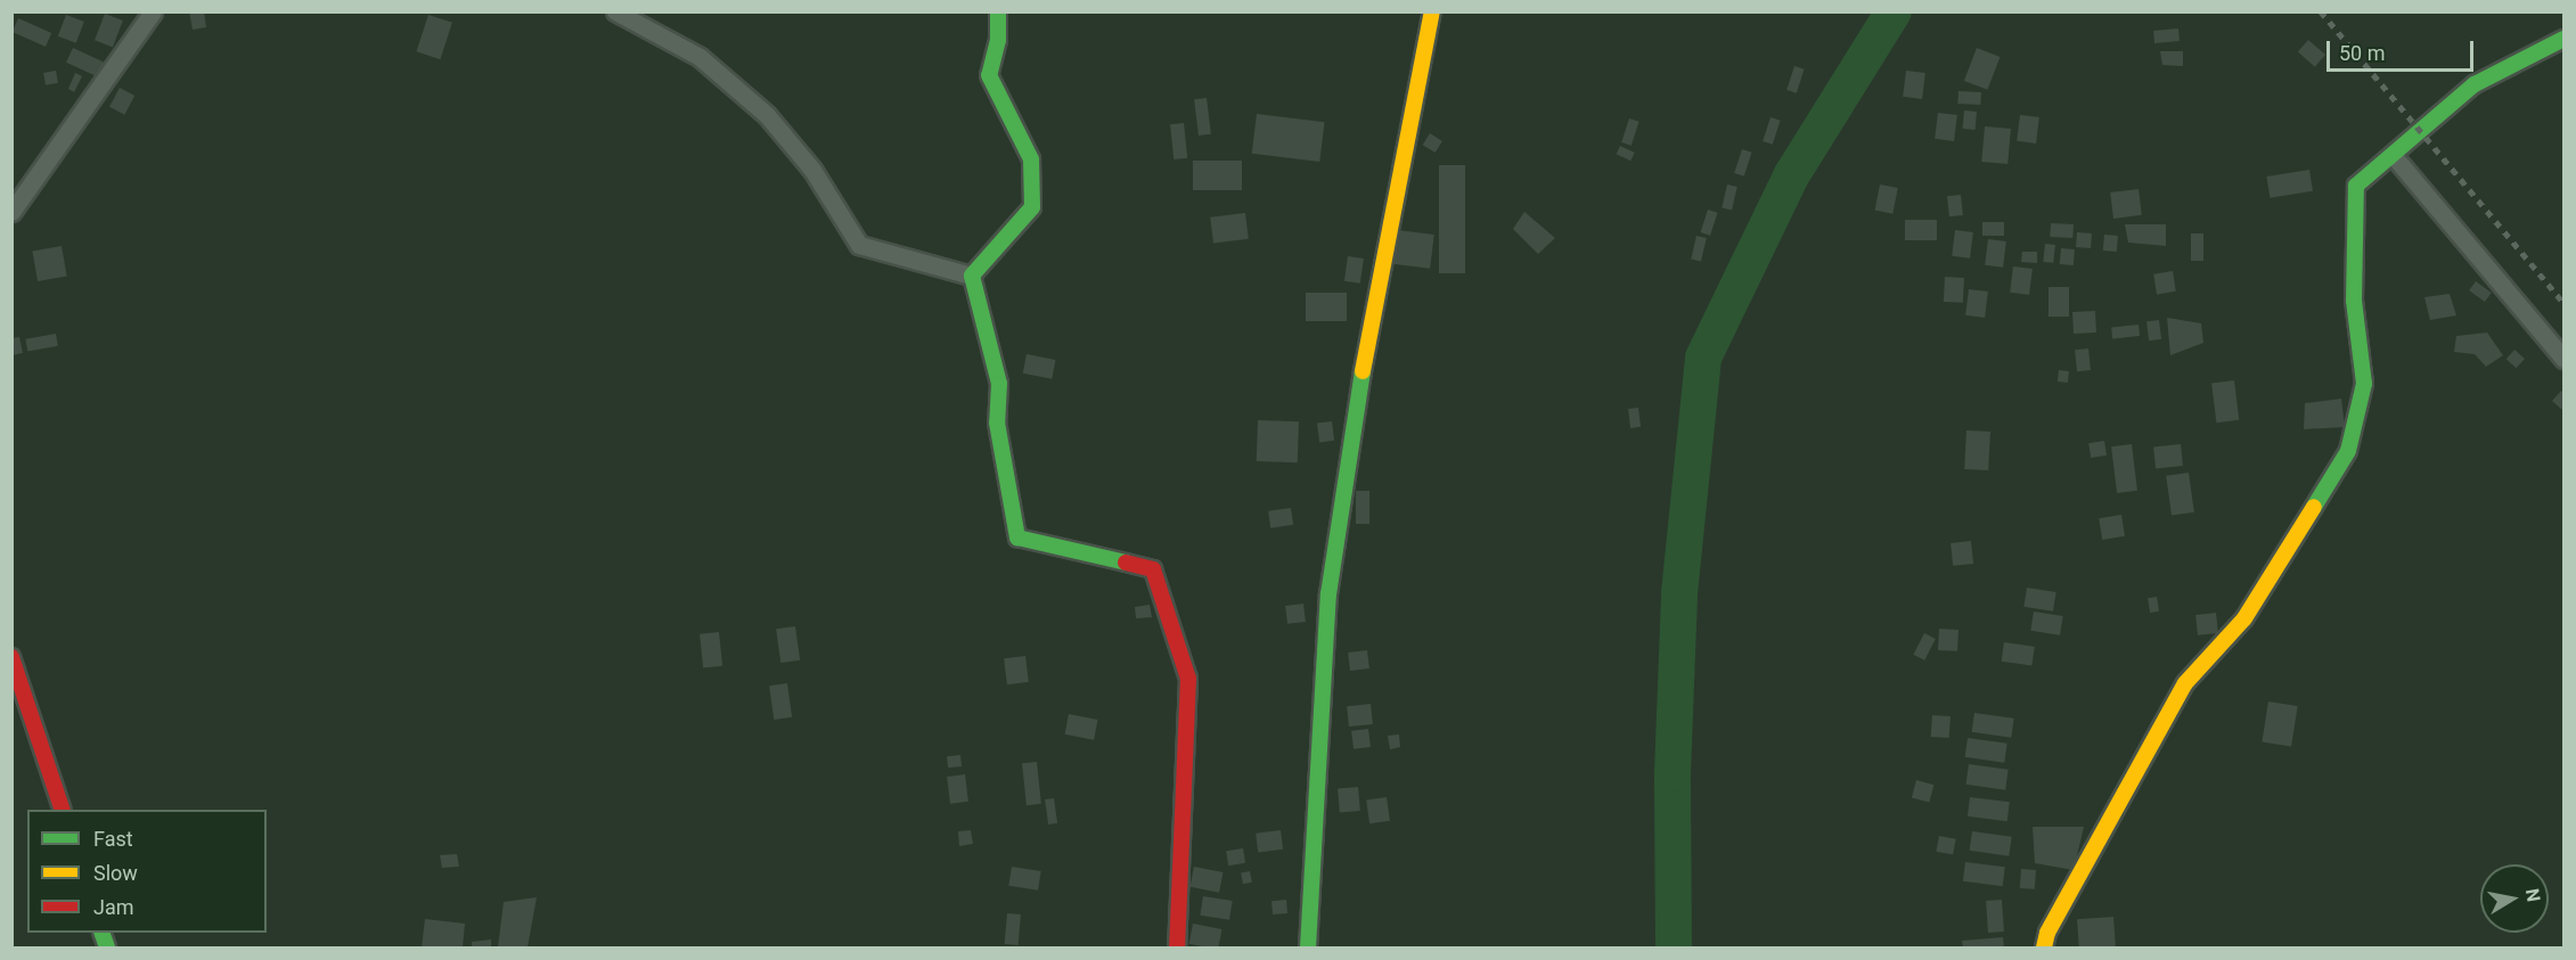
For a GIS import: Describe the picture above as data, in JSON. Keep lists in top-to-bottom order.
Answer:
{
  "legend": ["Fast", "Slow", "Jam"],
  "scale_bar": "50 m",
  "north": "right"
}
